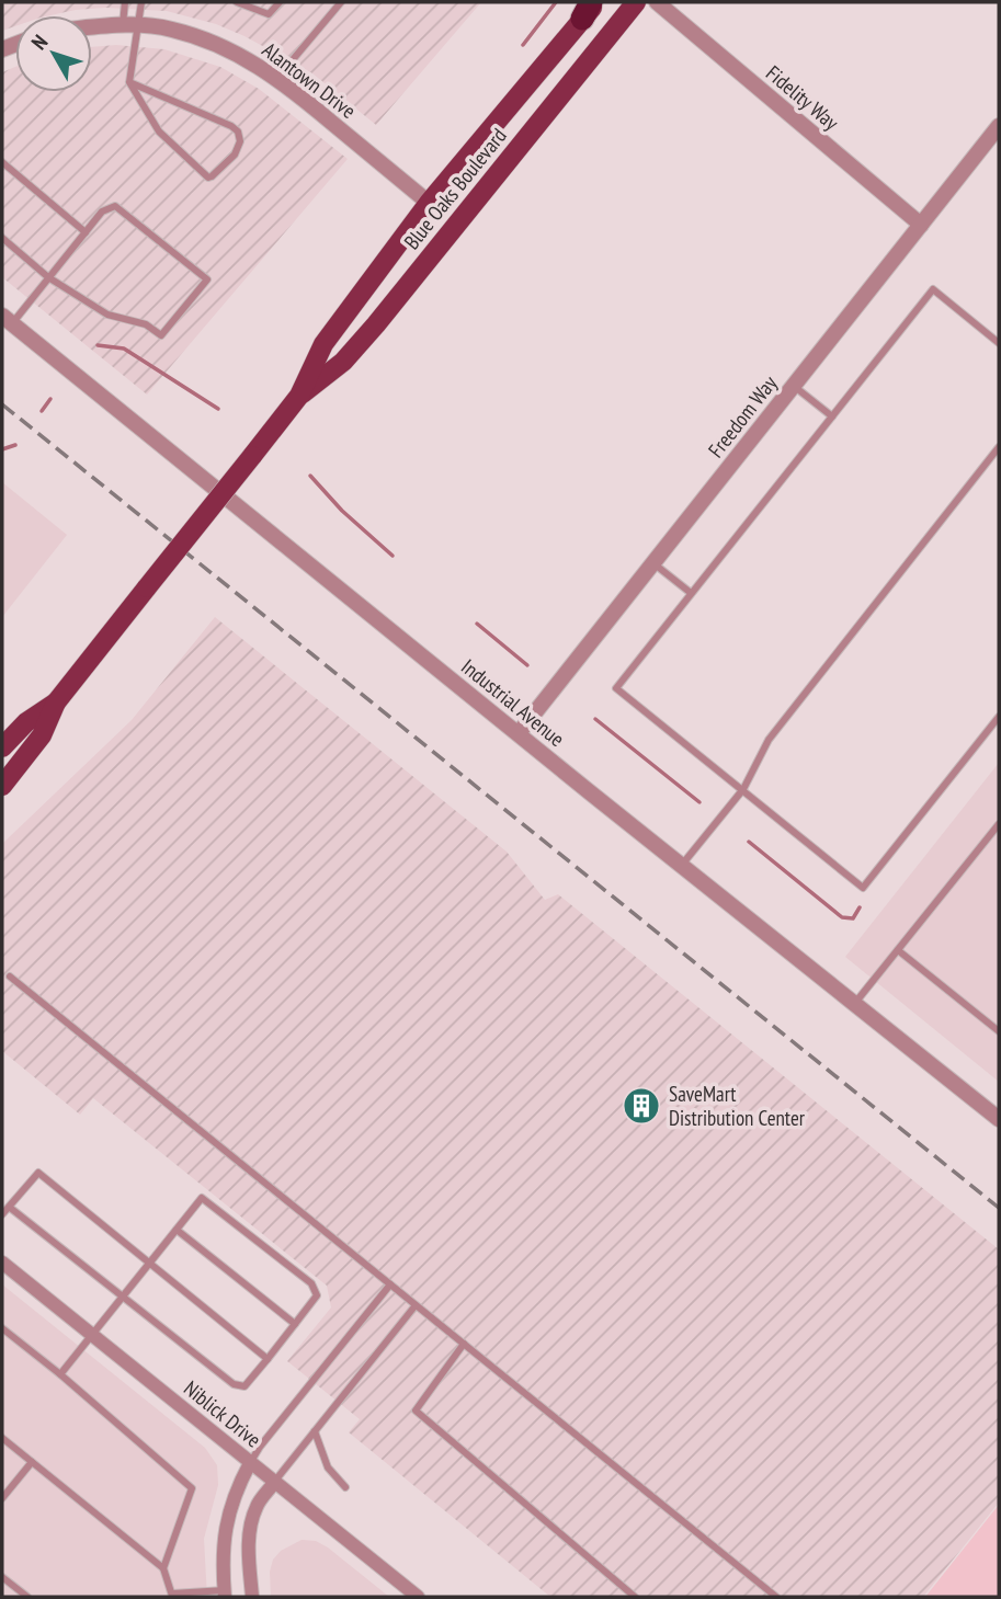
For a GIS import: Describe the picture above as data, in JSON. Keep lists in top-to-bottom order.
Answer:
{
  "streets": {
    "main road": ["Blue Oaks Boulevard"],
    "street": [
      "Alantown Drive",
      "Fidelity Way",
      "Freedom Way",
      "Industrial Avenue",
      "Niblick Drive"
    ]
  },
  "crossings": [
    ["Alantown Drive", "Blue Oaks Boulevard"],
    ["Fidelity Way", "Freedom Way"],
    ["Freedom Way", "Industrial Avenue"]
  ],
  "places": {
    "building": ["SaveMart Distribution Center"]
  },
  "north": "top left"
}
